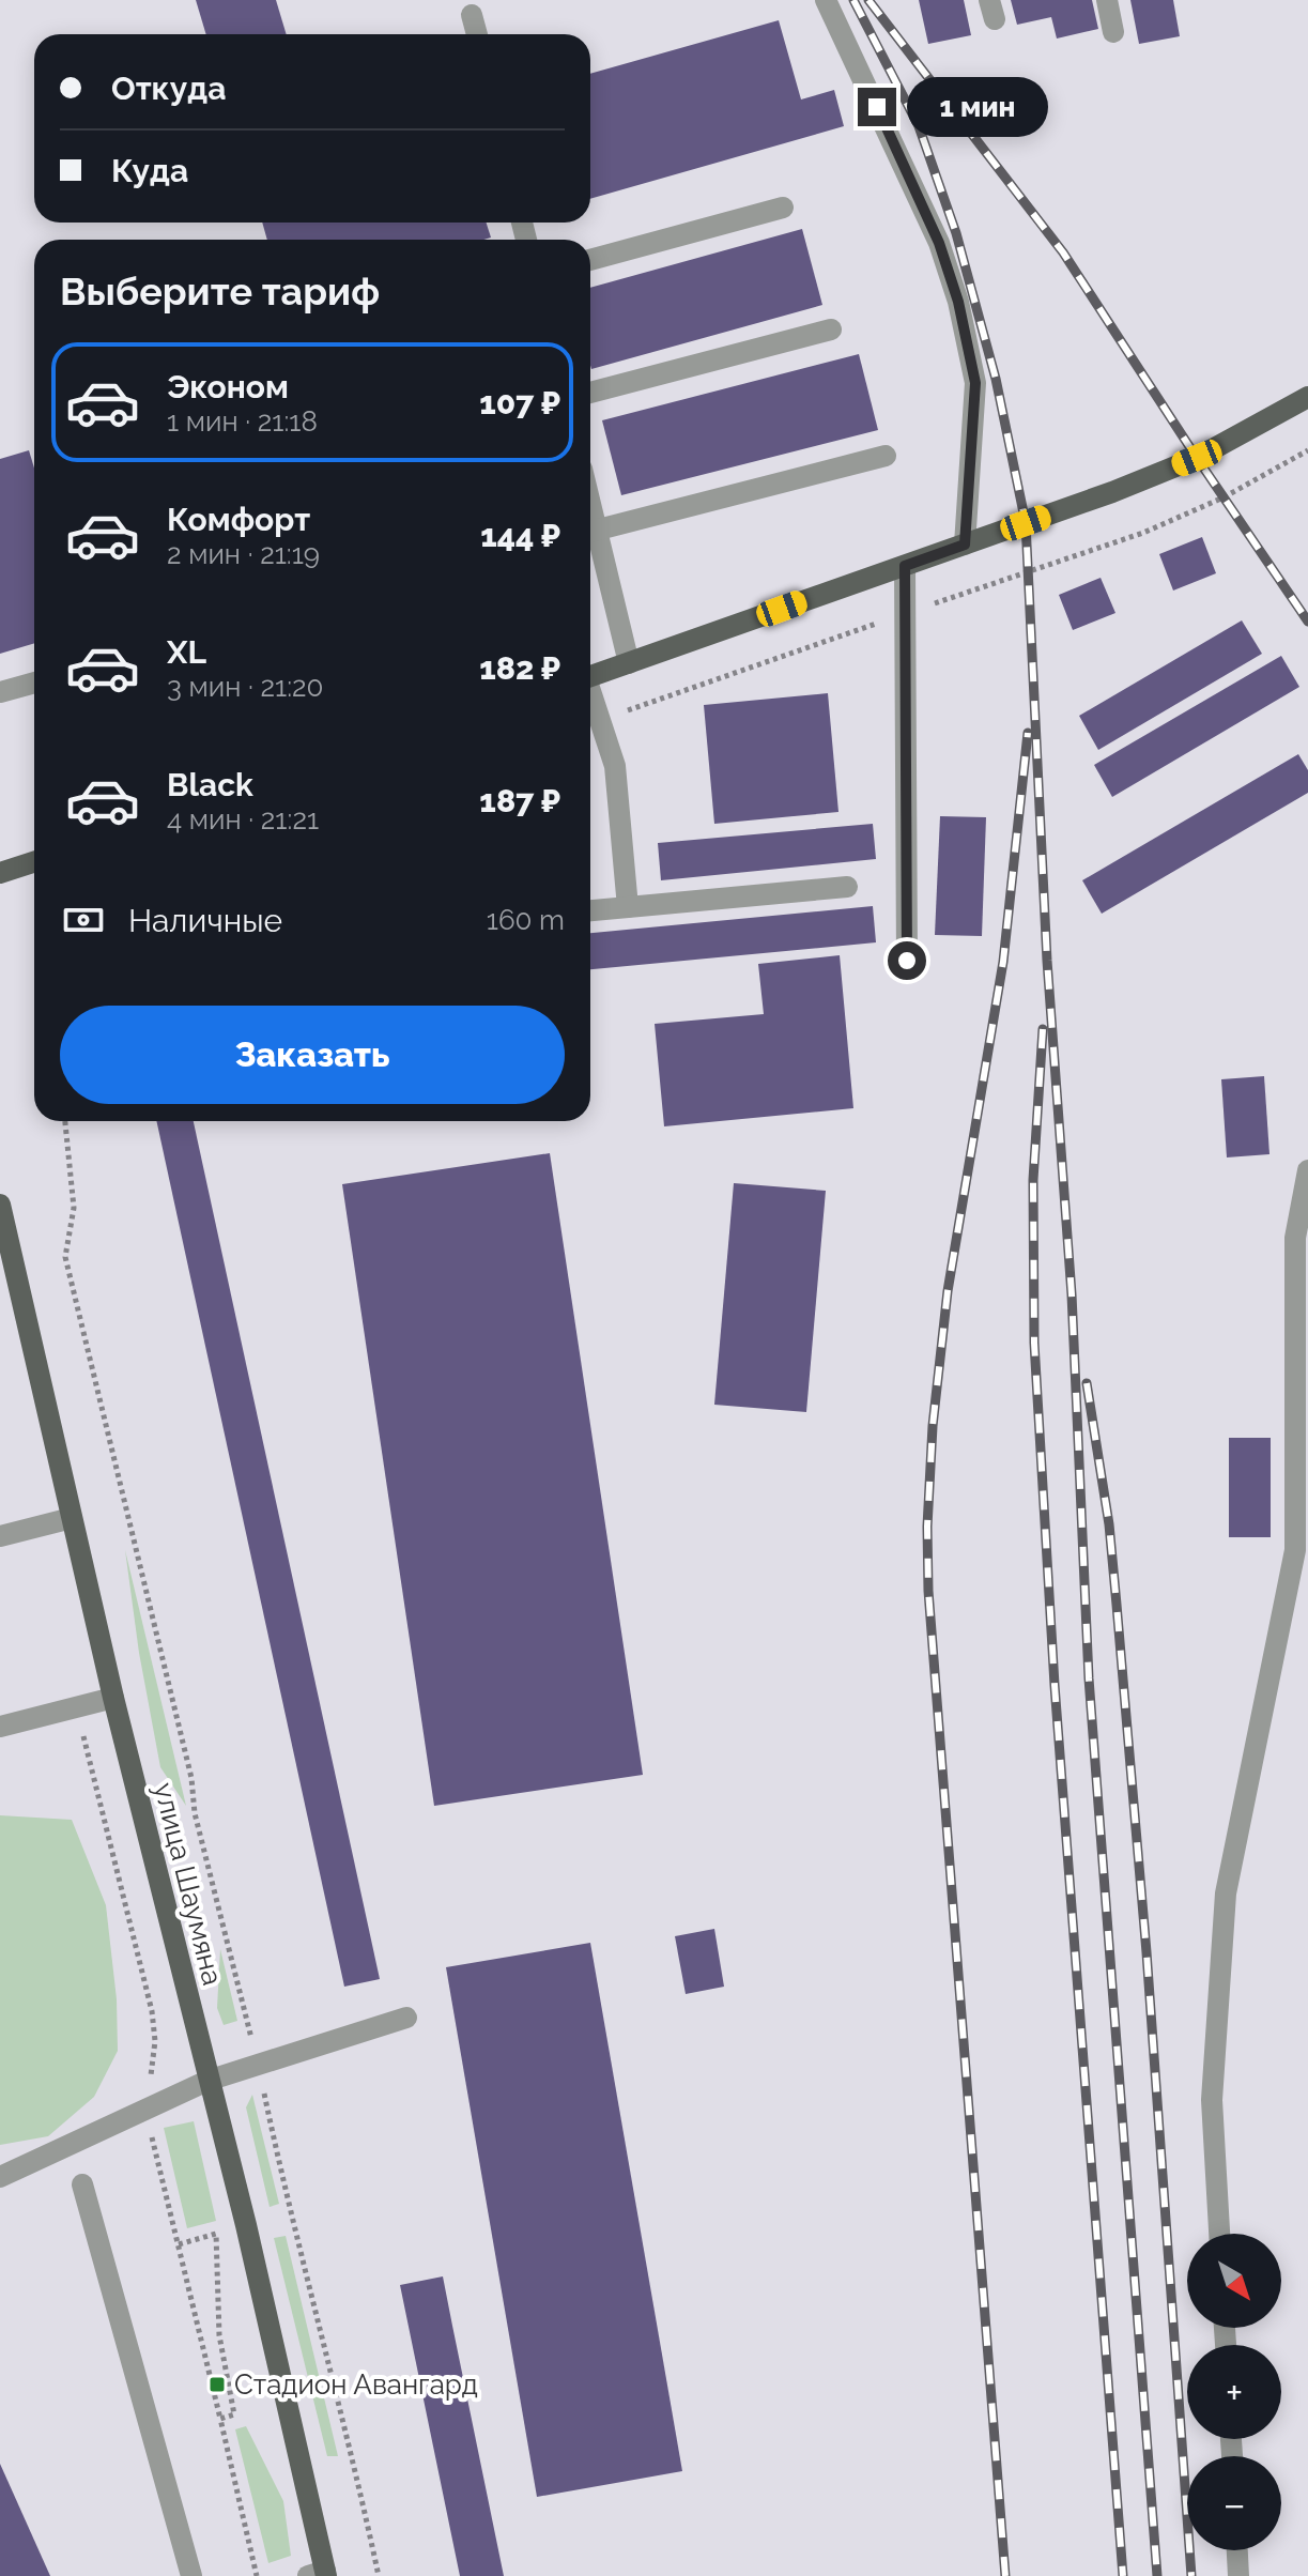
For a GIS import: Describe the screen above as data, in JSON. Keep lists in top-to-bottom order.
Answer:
{
  "streets": {
    "main road": ["улица Шаумяна"]
  },
  "places": {
    "transit": ["Стадион Авангард"]
  },
  "north": "bottom right",
  "page": {
    "banner": ["Откуда", "Куда"],
    "bubble": "1 мин",
    "heading": "Выберите тариф",
    "list": [
      {
        "name": "Эконом",
        "note": "1 мин · 21:18",
        "value": "107 ₽"
      },
      {
        "name": "Комфорт",
        "note": "2 мин · 21:19",
        "value": "144 ₽"
      },
      {
        "name": "XL",
        "note": "3 мин · 21:20",
        "value": "182 ₽"
      },
      {
        "name": "Black",
        "note": "4 мин · 21:21",
        "value": "187 ₽"
      }
    ],
    "pay": ["Наличные", "160 m"],
    "buttons": "Заказать",
    "map_buttons": ["+", "−"]
  }
}
